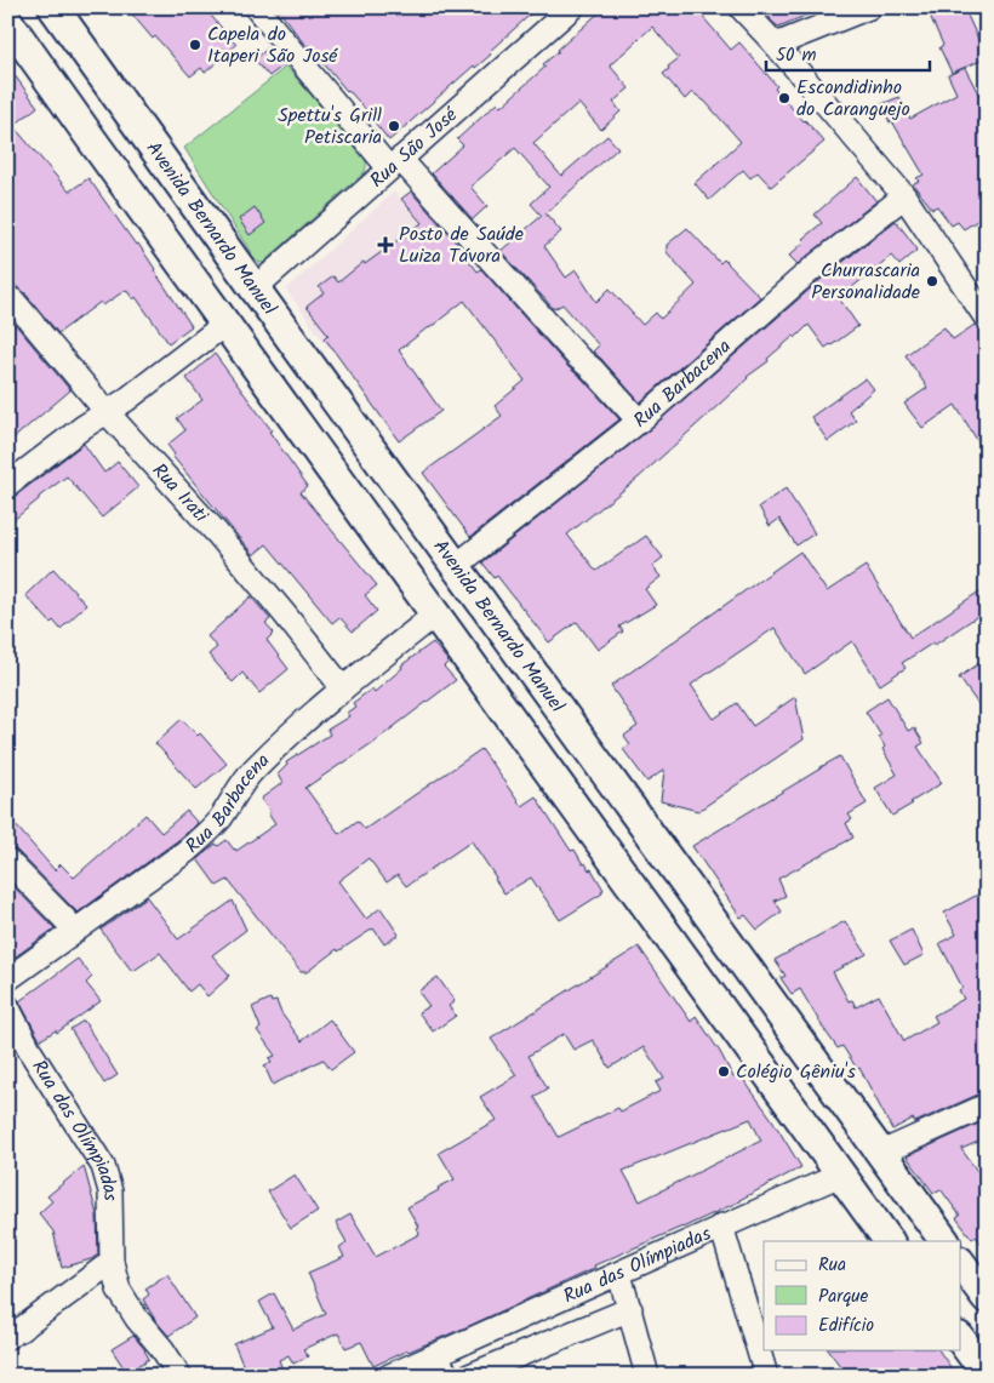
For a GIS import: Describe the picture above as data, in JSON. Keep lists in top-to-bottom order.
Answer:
{
  "streets": {
    "main road": ["Avenida Bernardo Manuel"],
    "street": [
      "Rua São José",
      "Rua Barbacena",
      "Rua Irati",
      "Rua das Olímpiadas"
    ]
  },
  "crossings": [
    ["Rua São José", "Avenida Bernardo Manuel"],
    ["Avenida Bernardo Manuel", "Rua Barbacena"],
    ["Rua Barbacena", "Rua Irati"]
  ],
  "places": {
    "other": [
      "Capela do Itaperi São José",
      "Escondidinho do Caranguejo",
      "Spettu's Grill Petiscaria",
      "Churrascaria Personalidade",
      "Colégio Gêniu's"
    ],
    "health": ["Posto de Saúde Luiza Távora"]
  },
  "legend": ["Rua", "Parque", "Edifício"],
  "scale_bar": "50 m"
}
